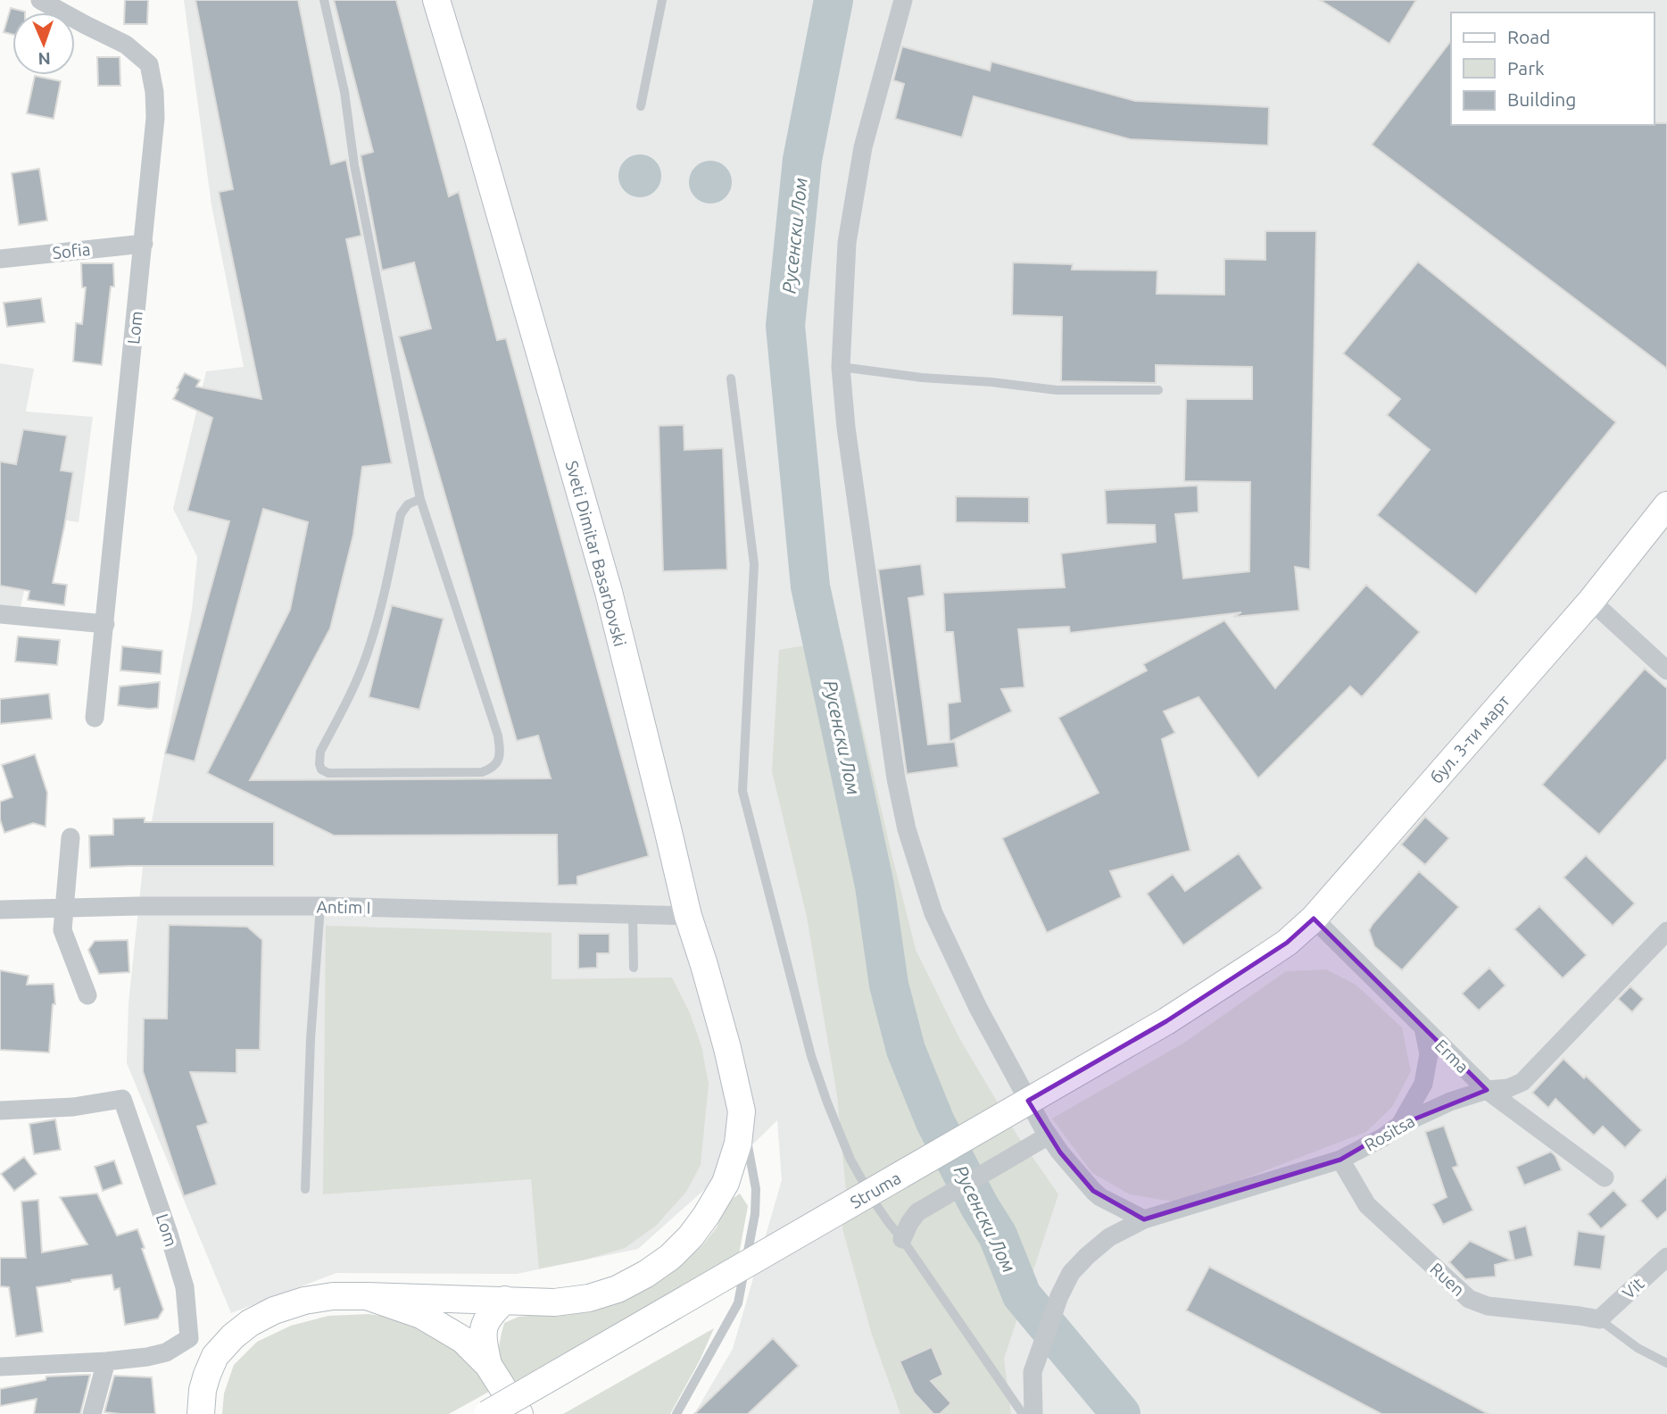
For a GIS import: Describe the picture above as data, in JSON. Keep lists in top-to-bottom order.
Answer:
{
  "streets": {
    "street": [
      "Sofia",
      "Lom",
      "Sveti Dimitar Basarbovski",
      "бул. 3-ти март",
      "Antim I",
      "Erma",
      "Rositsa",
      "Struma",
      "Ruen",
      "Vit"
    ]
  },
  "crossings": [
    ["Sofia", "Lom"],
    ["Sveti Dimitar Basarbovski", "Antim I"],
    ["бул. 3-ти март", "Erma"],
    ["бул. 3-ти март", "Struma"],
    ["Erma", "Rositsa"],
    ["Rositsa", "Ruen"],
    ["Ruen", "Vit"]
  ],
  "water": ["Русенски Лом"],
  "legend": ["Road", "Park", "Building"],
  "north": "bottom"
}
